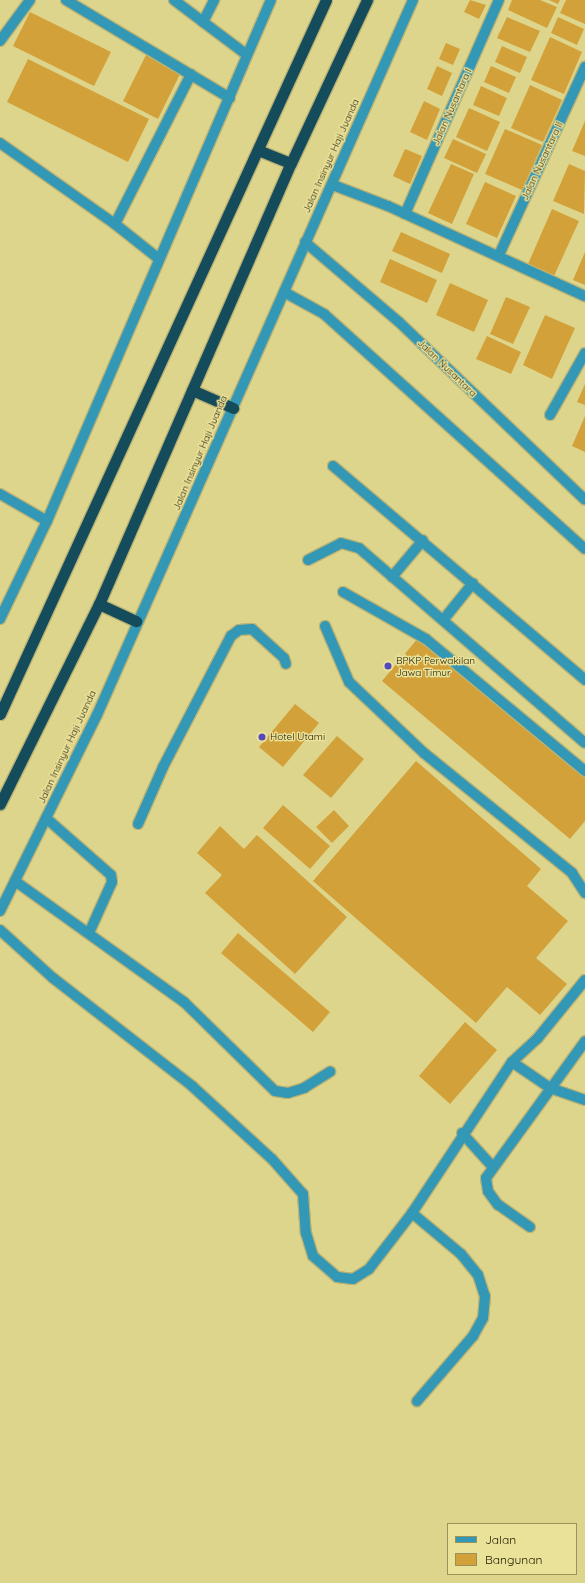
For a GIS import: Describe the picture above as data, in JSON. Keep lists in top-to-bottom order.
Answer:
{
  "streets": {
    "street": [
      "Jalan Nusantara I",
      "Jalan Insinyur Haji Juanda",
      "Jalan Nusantara II",
      "Jalan Nusantara"
    ]
  },
  "crossings": [
    ["Jalan Insinyur Haji Juanda", "Jalan Nusantara"]
  ],
  "places": ["BPKP Perwakilan Jawa Timur", "Hotel Utami"],
  "legend": ["Jalan", "Bangunan"]
}
